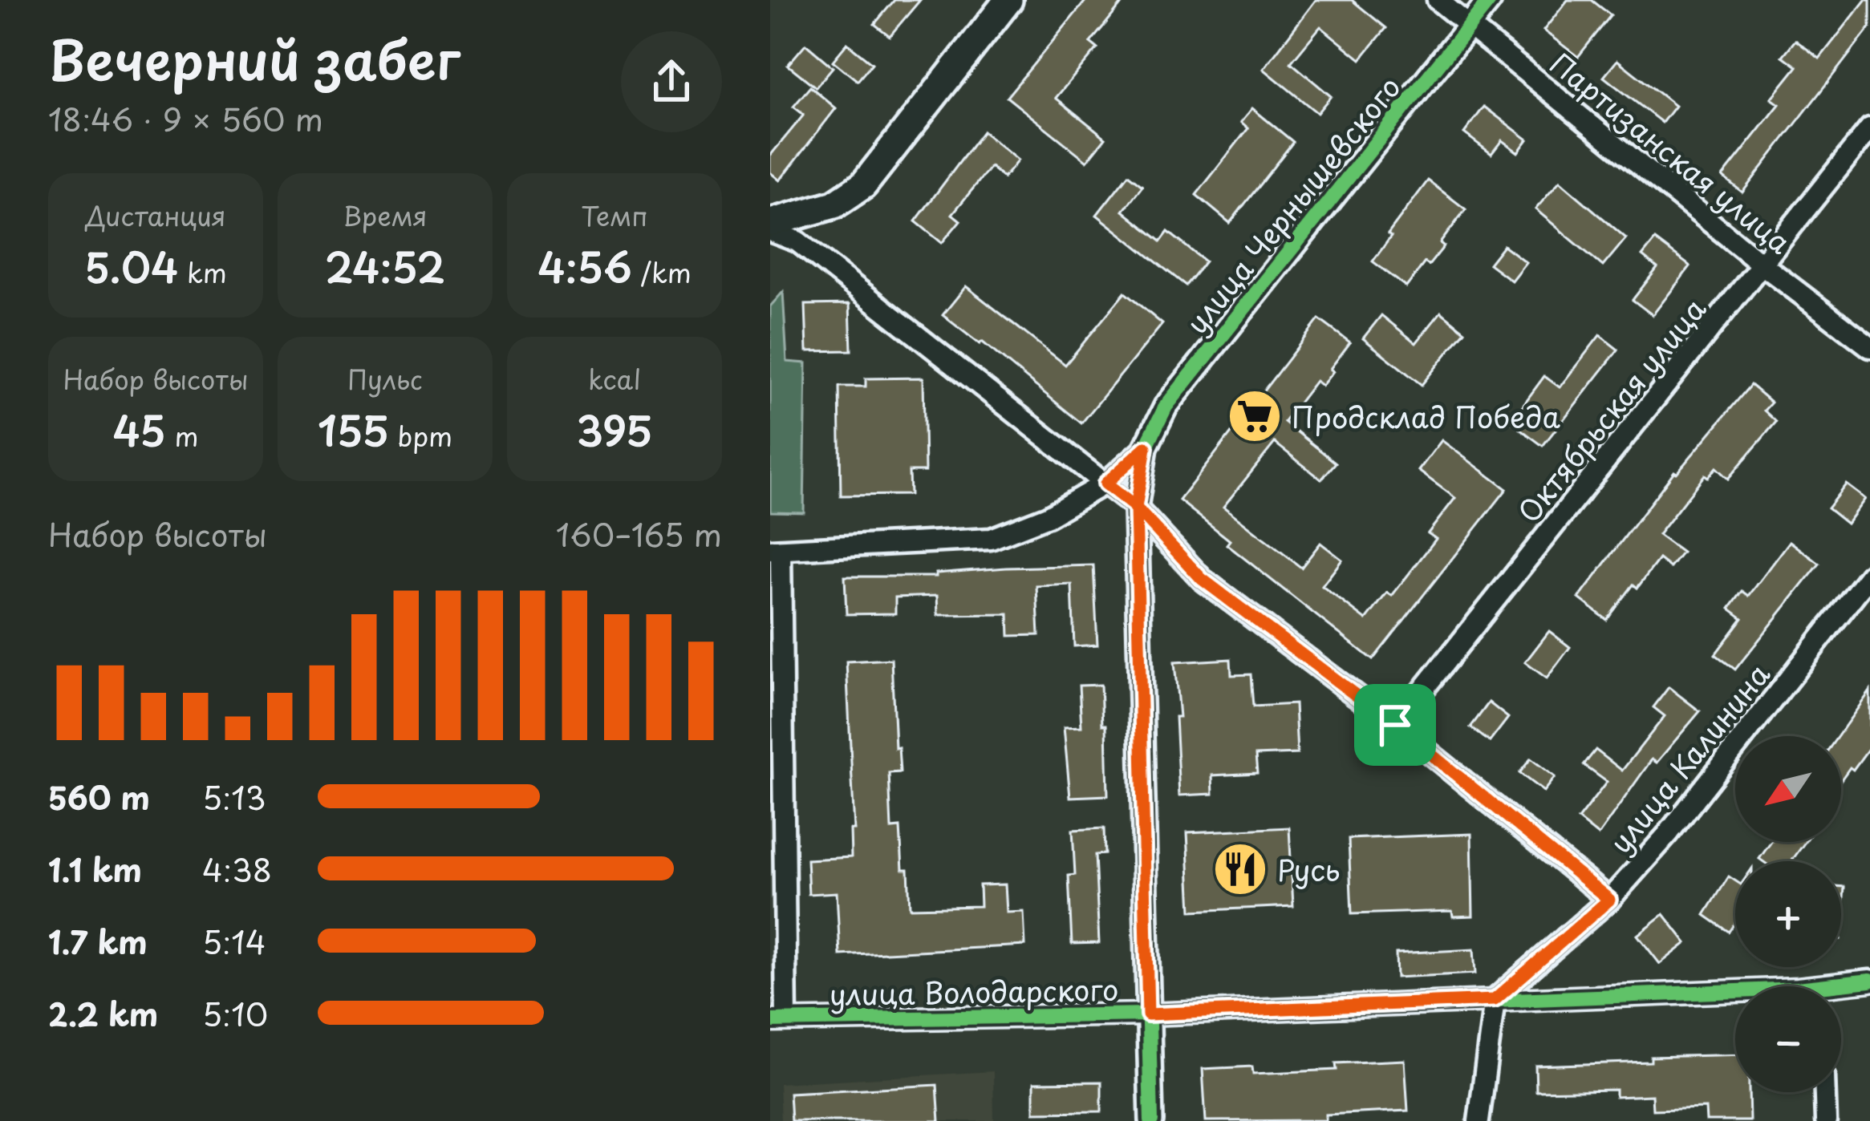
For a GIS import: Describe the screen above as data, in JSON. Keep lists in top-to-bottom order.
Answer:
{
  "streets": {
    "street": [
      "Партизанская улица",
      "улица Чернышевского",
      "Октябрьская улица",
      "улица Калинина",
      "улица Володарского"
    ]
  },
  "crossings": [
    ["Партизанская улица", "улица Чернышевского"],
    ["Партизанская улица", "Октябрьская улица"],
    ["улица Чернышевского", "улица Володарского"],
    ["улица Калинина", "улица Володарского"]
  ],
  "places": {
    "supermarket": ["Продсклад Победа"],
    "restaurant": ["Русь"]
  },
  "north": "bottom left",
  "page": {
    "heading": ["Вечерний забег", "18:46 · 9 × 560 m"],
    "stats": [
      ["Дистанция", "5.04 km"],
      ["Время", "24:52"],
      ["Темп", "4:56 /km"],
      ["Набор высоты", "45 m"],
      ["Пульс", "155 bpm"],
      ["kcal", "395"]
    ],
    "chart": ["Набор высоты", "160–165 m"],
    "map_buttons": ["+", "−"],
    "list": [
      {
        "name": "560 m",
        "note": "5:13"
      },
      {
        "name": "1.1 km",
        "note": "4:38"
      },
      {
        "name": "1.7 km",
        "note": "5:14"
      },
      {
        "name": "2.2 km",
        "note": "5:10"
      }
    ]
  }
}
